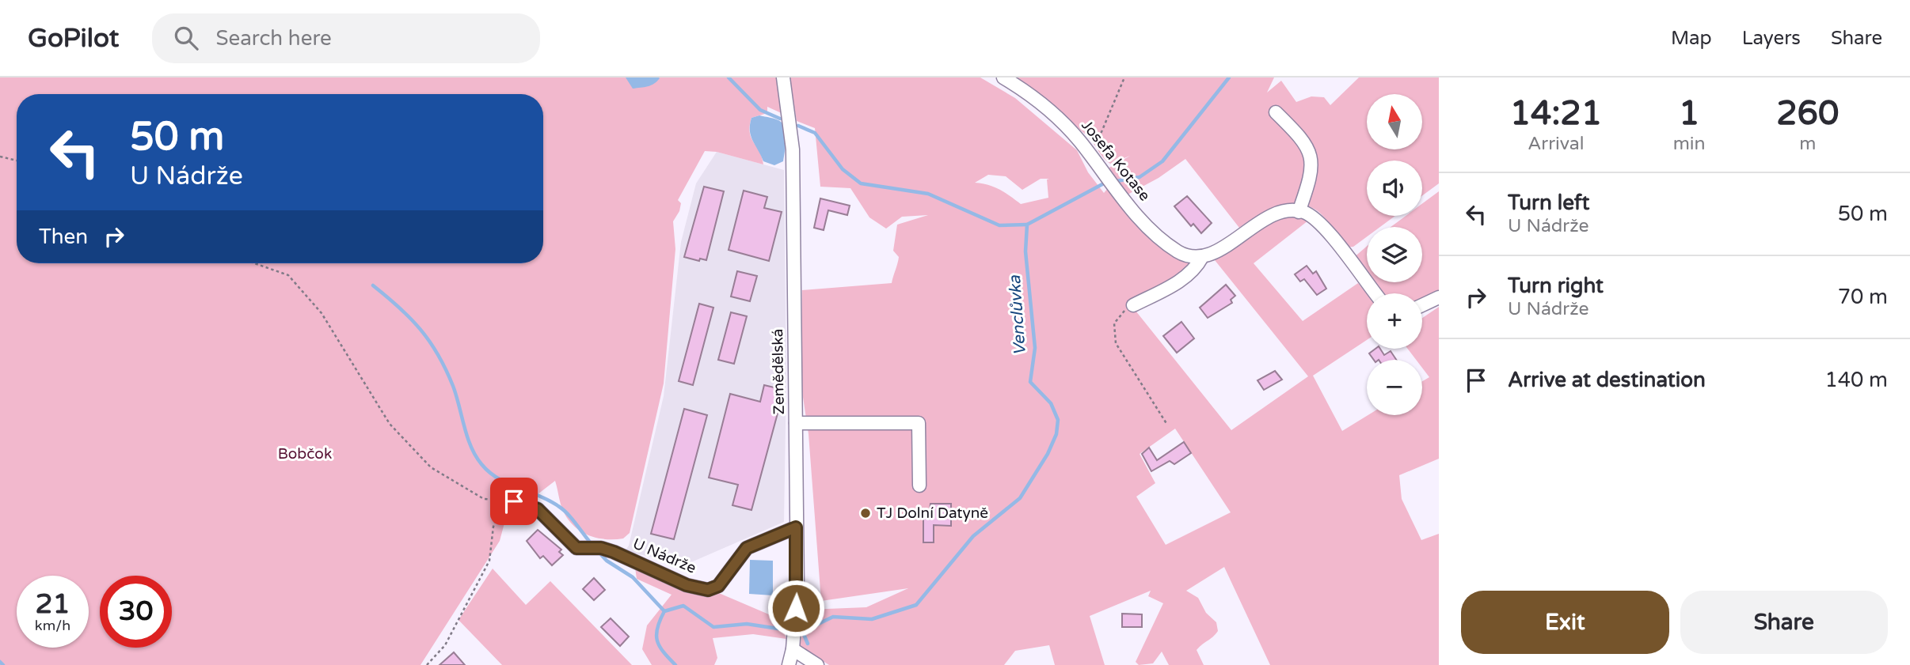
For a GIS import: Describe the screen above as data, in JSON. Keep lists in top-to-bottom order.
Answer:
{
  "streets": {
    "street": ["Josefa Kotase", "Zemědělská", "U Nádrže"]
  },
  "crossings": [
    ["Zemědělská", "U Nádrže"]
  ],
  "water": ["Venclůvka"],
  "parks": ["Bobčok"],
  "places": ["TJ Dolní Datyně"],
  "north": "top",
  "page": {
    "header": "GoPilot",
    "search": "Search here",
    "nav": ["Map", "Layers", "Share"],
    "eta": [
      "14:21",
      "Arrival",
      "1",
      "min",
      "260",
      "m"
    ],
    "map_buttons": ["+", "−"],
    "turn": ["50 m", "U Nádrže"],
    "list": [
      {
        "name": "Turn left",
        "note": "U Nádrže",
        "value": "50 m"
      },
      {
        "name": "Turn right",
        "note": "U Nádrže",
        "value": "70 m"
      },
      {
        "name": "Arrive at destination",
        "value": "140 m"
      }
    ],
    "then": "Then",
    "speed": "21 km/h",
    "limit": "30",
    "buttons": ["Exit", "Share"]
  }
}
